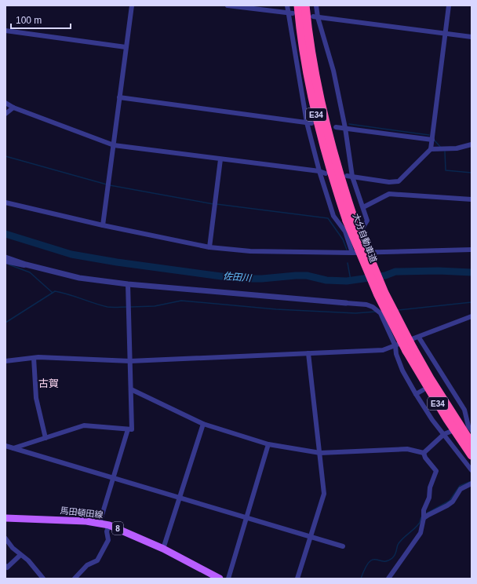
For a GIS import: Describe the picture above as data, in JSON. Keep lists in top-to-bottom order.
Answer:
{
  "streets": {
    "highway": ["E34", "大分自動車道"],
    "main road": ["馬田頓田線", "8"]
  },
  "districts": ["古賀"],
  "water": ["佐田川"],
  "scale_bar": "100 m"
}
